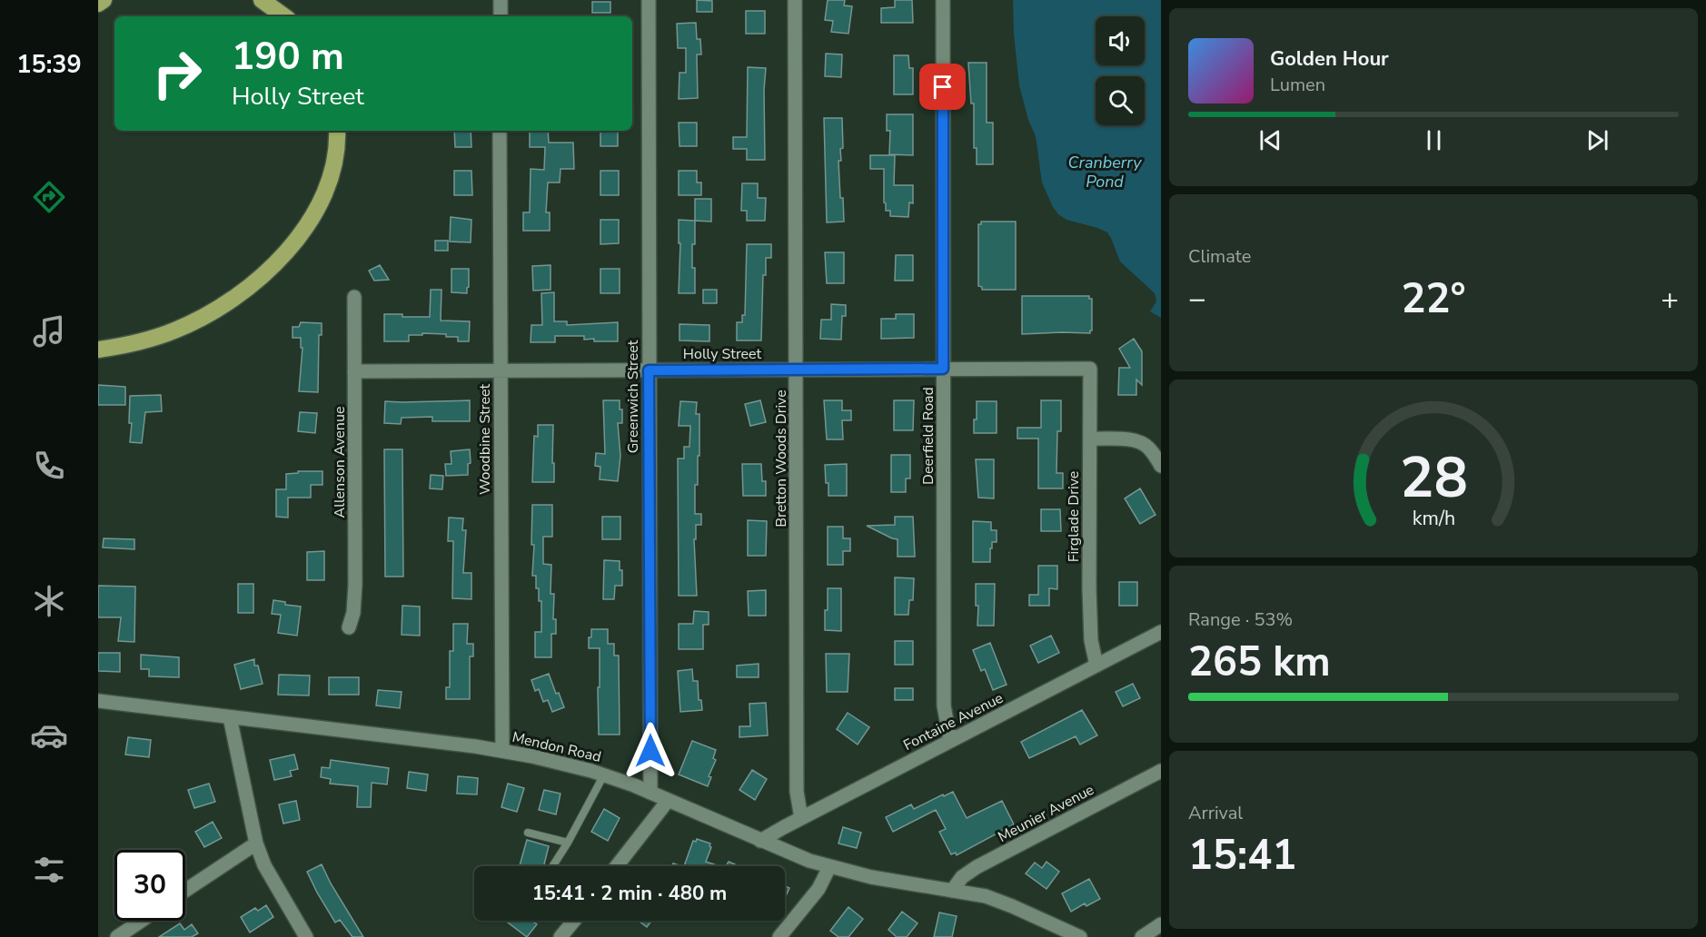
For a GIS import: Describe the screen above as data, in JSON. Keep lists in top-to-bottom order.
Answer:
{
  "streets": {
    "street": [
      "Holly Street",
      "Greenwich Street",
      "Deerfield Road",
      "Woodbine Street",
      "Bretton Woods Drive",
      "Allenson Avenue",
      "Firglade Drive",
      "Fontaine Avenue",
      "Mendon Road",
      "Meunier Avenue"
    ]
  },
  "crossings": [
    ["Holly Street", "Greenwich Street"],
    ["Holly Street", "Deerfield Road"],
    ["Holly Street", "Woodbine Street"],
    ["Holly Street", "Bretton Woods Drive"],
    ["Holly Street", "Allenson Avenue"],
    ["Holly Street", "Firglade Drive"],
    ["Greenwich Street", "Mendon Road"],
    ["Deerfield Road", "Fontaine Avenue"],
    ["Woodbine Street", "Mendon Road"],
    ["Bretton Woods Drive", "Fontaine Avenue"],
    ["Firglade Drive", "Fontaine Avenue"],
    ["Fontaine Avenue", "Mendon Road"],
    ["Mendon Road", "Meunier Avenue"]
  ],
  "water": ["Cranberry Pond"],
  "page": {
    "tabs": "15:39",
    "turn": ["190 m", "Holly Street"],
    "song": ["Golden Hour", "Lumen"],
    "tile": [
      "Climate",
      ["Range · 53%", "265 km"],
      ["Arrival", "15:41"]
    ],
    "heat": ["−", "22°", "+"],
    "limit": "30",
    "trip": "15:41 · 2 min · 480 m",
    "gauge": ["28", "km/h"]
  }
}
